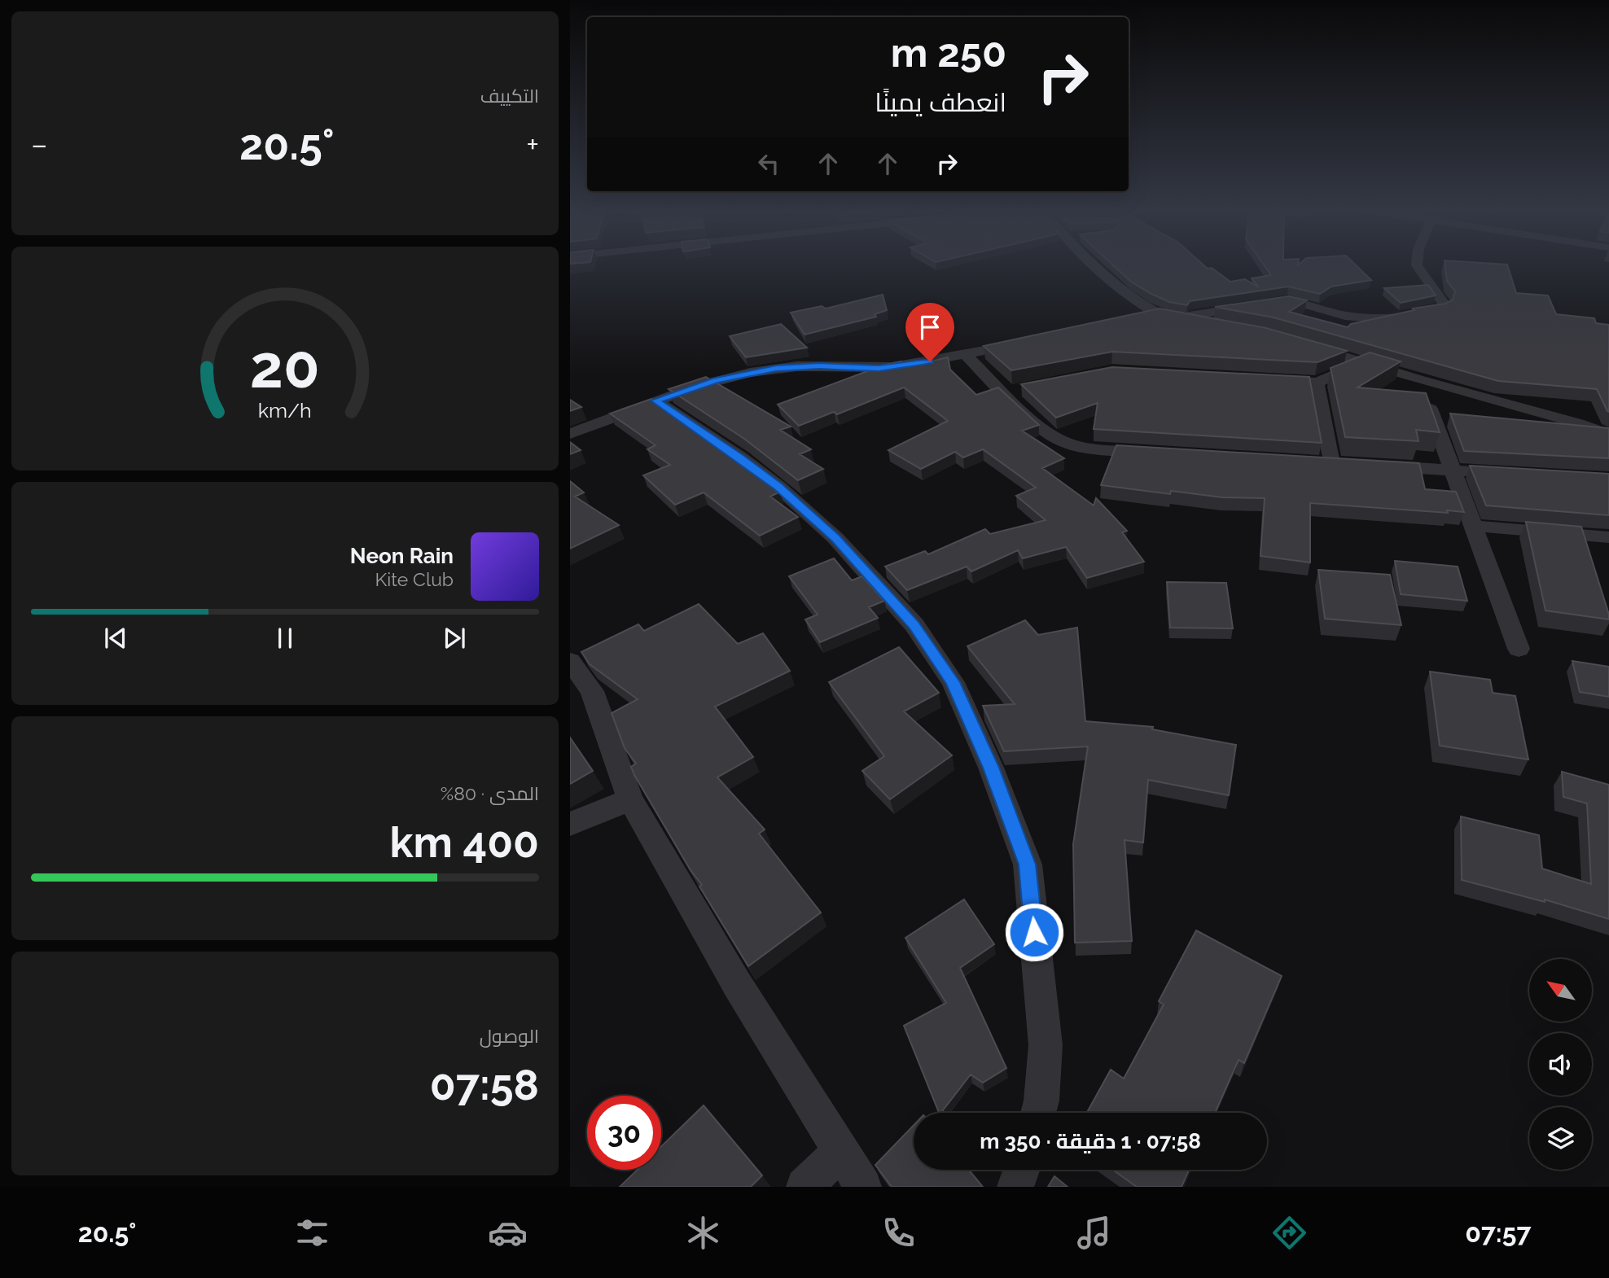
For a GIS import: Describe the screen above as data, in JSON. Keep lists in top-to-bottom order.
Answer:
{
  "north": "top left",
  "page": {
    "tile": [
      "التكييف",
      ["المدى · 80%", "400 km"],
      ["الوصول", "07:58"]
    ],
    "turn": ["250 m", "انعطف يمينًا"],
    "heat": ["−", "20.5°", "+"],
    "song": ["Neon Rain", "Kite Club"],
    "limit": "30",
    "trip": "07:58 · 1 دقيقة · 350 m",
    "tabs": ["07:57", "20.5°"],
    "gauge": ["20", "km/h"]
  }
}
